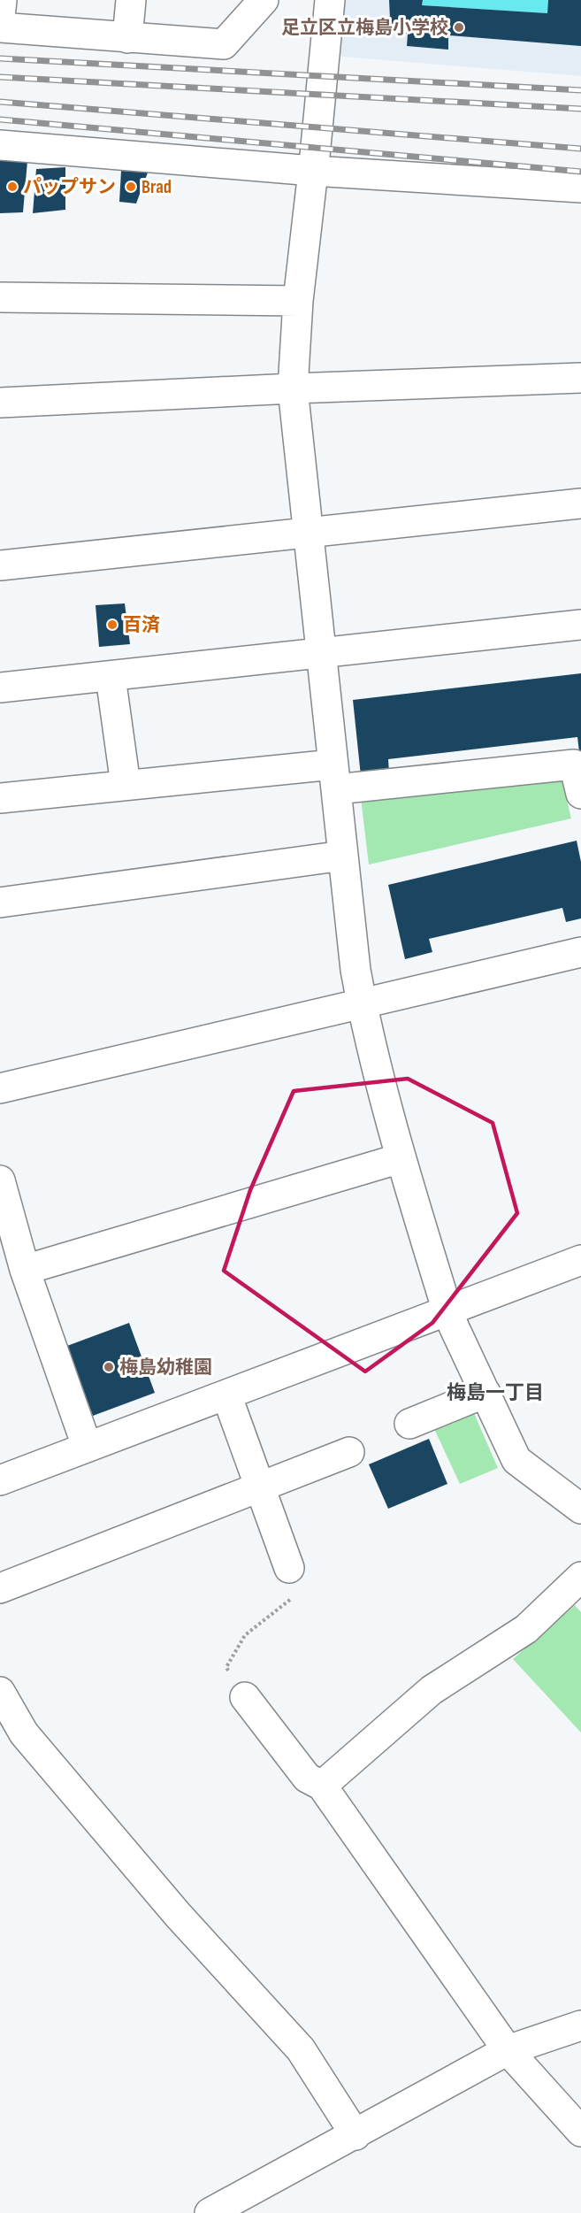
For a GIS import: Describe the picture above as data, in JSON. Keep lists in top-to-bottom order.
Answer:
{
  "districts": ["梅島一丁目"],
  "places": [
    "足立区立梅島小学校",
    "パップサン",
    "Brad",
    "百済",
    "梅島幼稚園"
  ]
}
